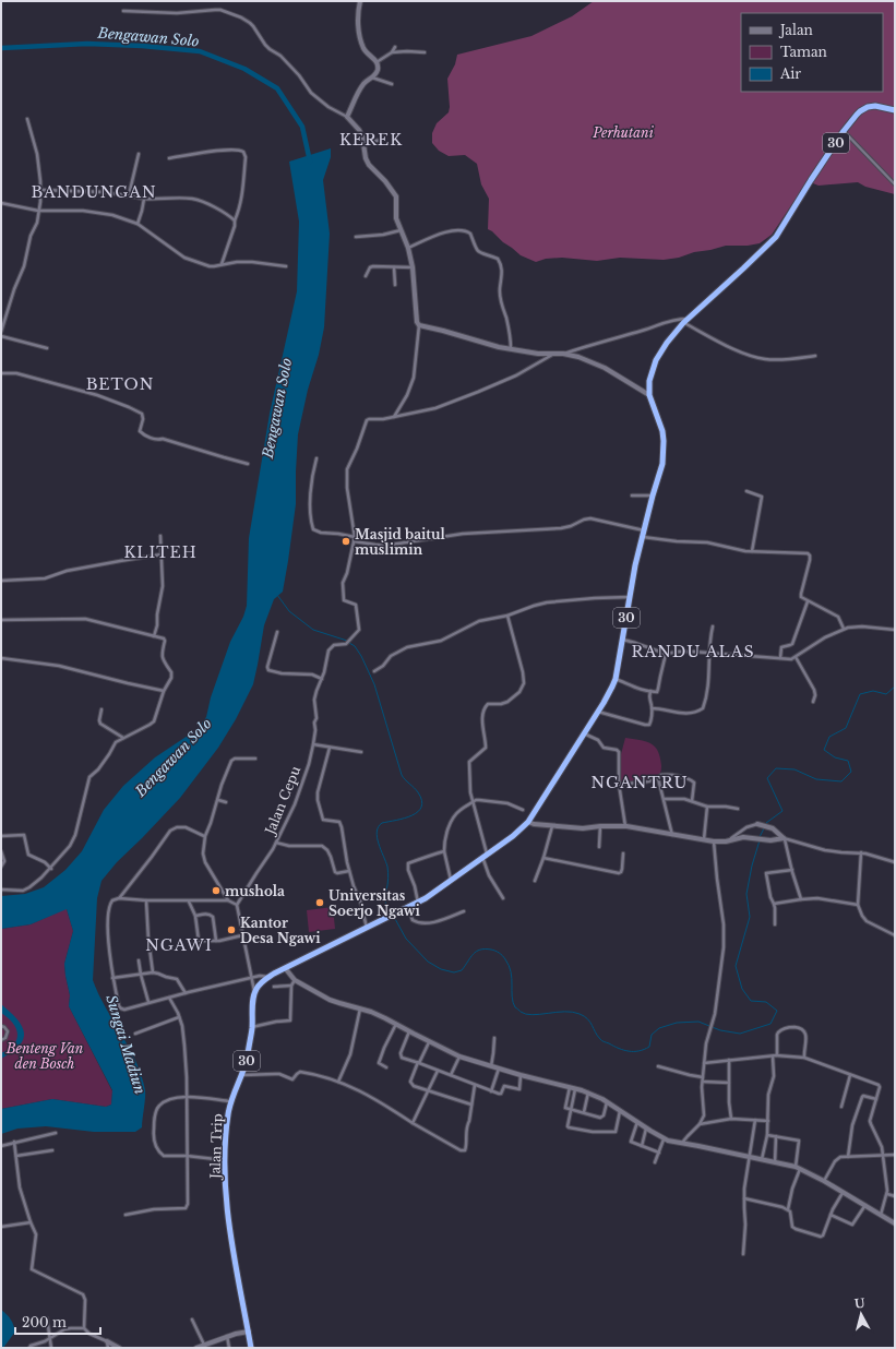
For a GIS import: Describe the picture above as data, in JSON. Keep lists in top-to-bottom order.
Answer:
{
  "streets": {
    "highway": ["30", "Jalan Trip"],
    "street": ["Jalan Cepu"]
  },
  "crossings": [
    ["30", "Jalan Trip"]
  ],
  "districts": [
    "KEREK",
    "BANDUNGAN",
    "BETON",
    "KLITEH",
    "RANDU ALAS",
    "NGANTRU",
    "NGAWI"
  ],
  "water": ["Bengawan Solo", "Sungai Madiun"],
  "parks": ["Perhutani", "Benteng Van den Bosch"],
  "places": [
    "Masjid baitul muslimin",
    "mushola",
    "Universitas Soerjo Ngawi",
    "Kantor Desa Ngawi"
  ],
  "legend": ["Jalan", "Taman", "Air"],
  "scale_bar": "200 m",
  "north": "top"
}
